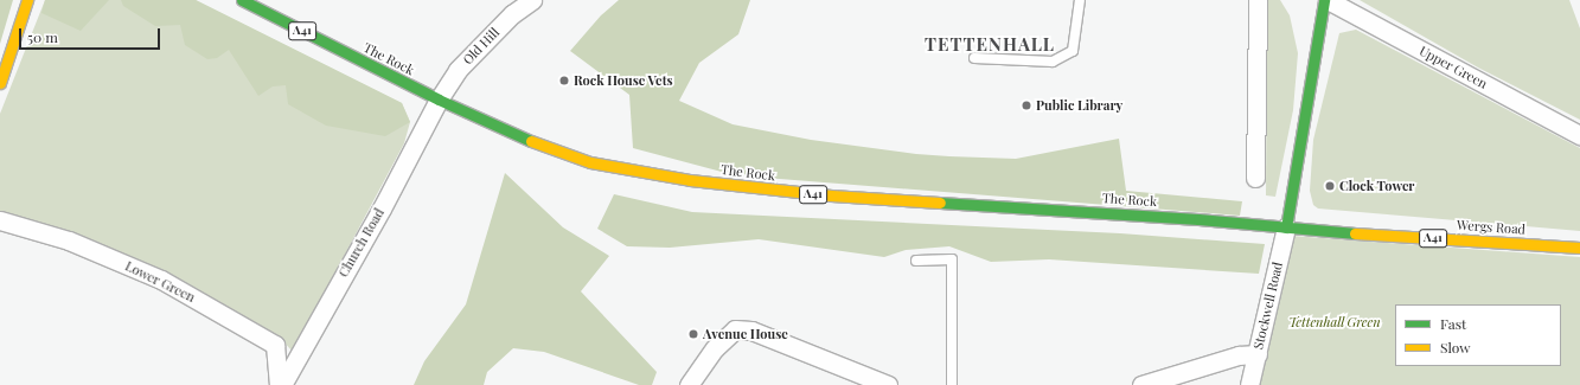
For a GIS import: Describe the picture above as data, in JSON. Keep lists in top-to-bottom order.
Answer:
{
  "streets": {
    "main road": [
      "A41",
      "The Rock",
      "Upper Green",
      "Wergs Road"
    ],
    "street": [
      "Old Hill",
      "Church Road",
      "Lower Green",
      "Stockwell Road"
    ]
  },
  "crossings": [
    ["Old Hill", "The Rock"],
    ["Old Hill", "Church Road"],
    ["The Rock", "Upper Green"],
    ["The Rock", "Wergs Road"],
    ["The Rock", "Church Road"],
    ["The Rock", "Stockwell Road"],
    ["Upper Green", "Wergs Road"],
    ["Upper Green", "Stockwell Road"],
    ["Wergs Road", "Stockwell Road"],
    ["Church Road", "Lower Green"]
  ],
  "districts": ["TETTENHALL"],
  "parks": ["Tettenhall Green"],
  "places": [
    "Rock House Vets",
    "Public Library",
    "Clock Tower",
    "Avenue House"
  ],
  "legend": ["Fast", "Slow"],
  "scale_bar": "50 m"
}
